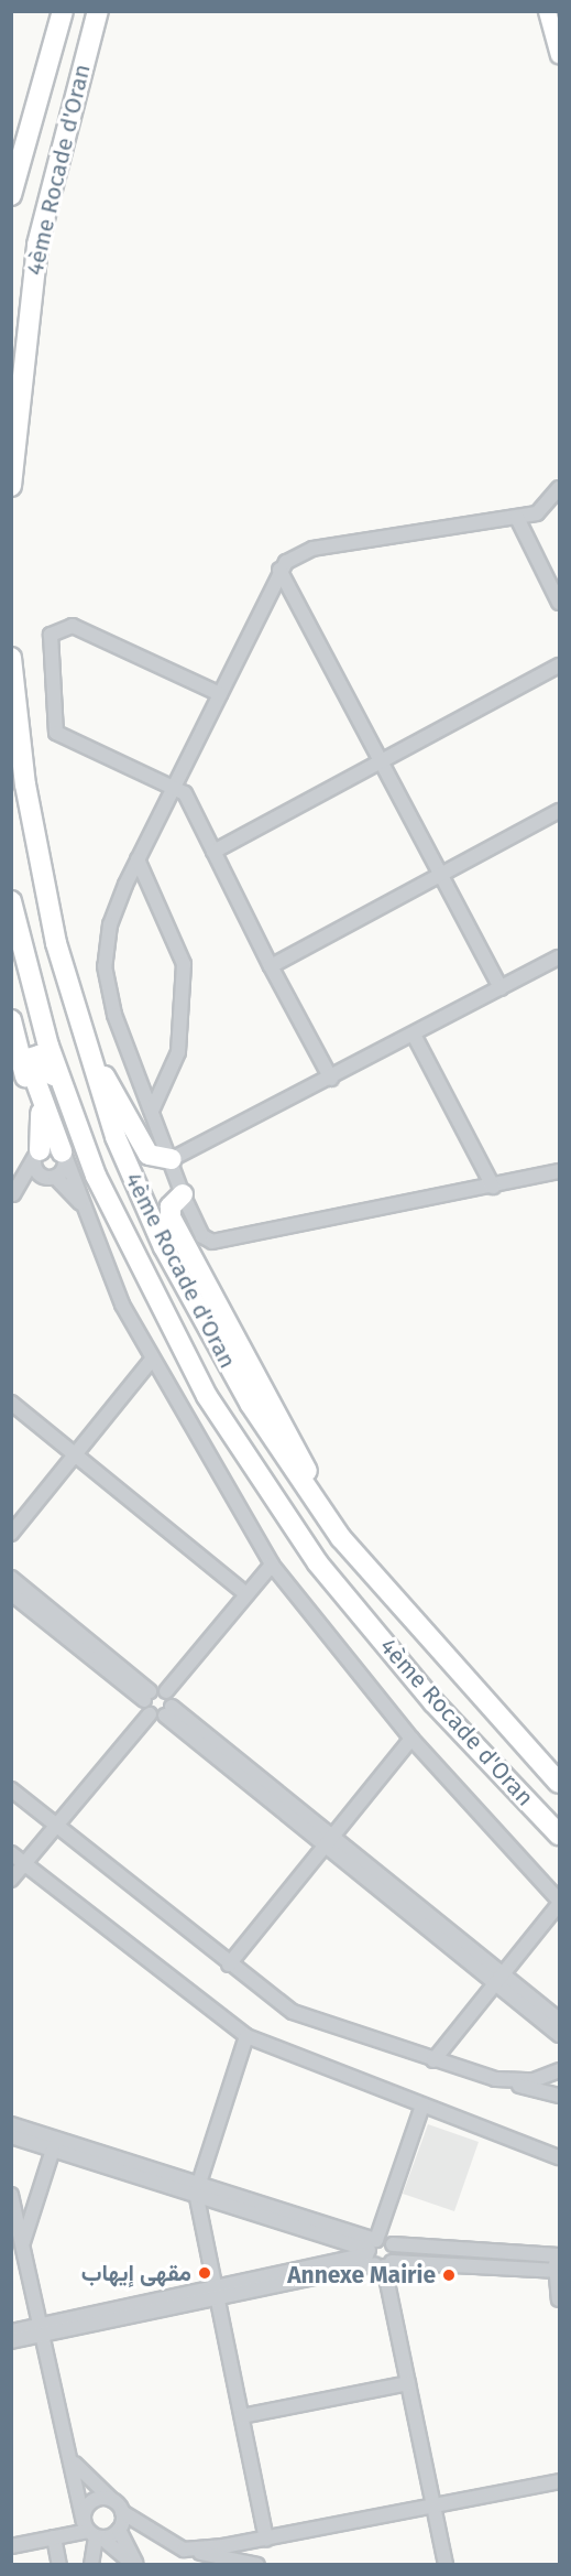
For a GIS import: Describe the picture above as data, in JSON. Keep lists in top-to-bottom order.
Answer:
{
  "streets": {
    "highway": ["4ème Rocade d'Oran"]
  },
  "places": ["مقهى إيهاب", "Annexe Mairie"]
}
